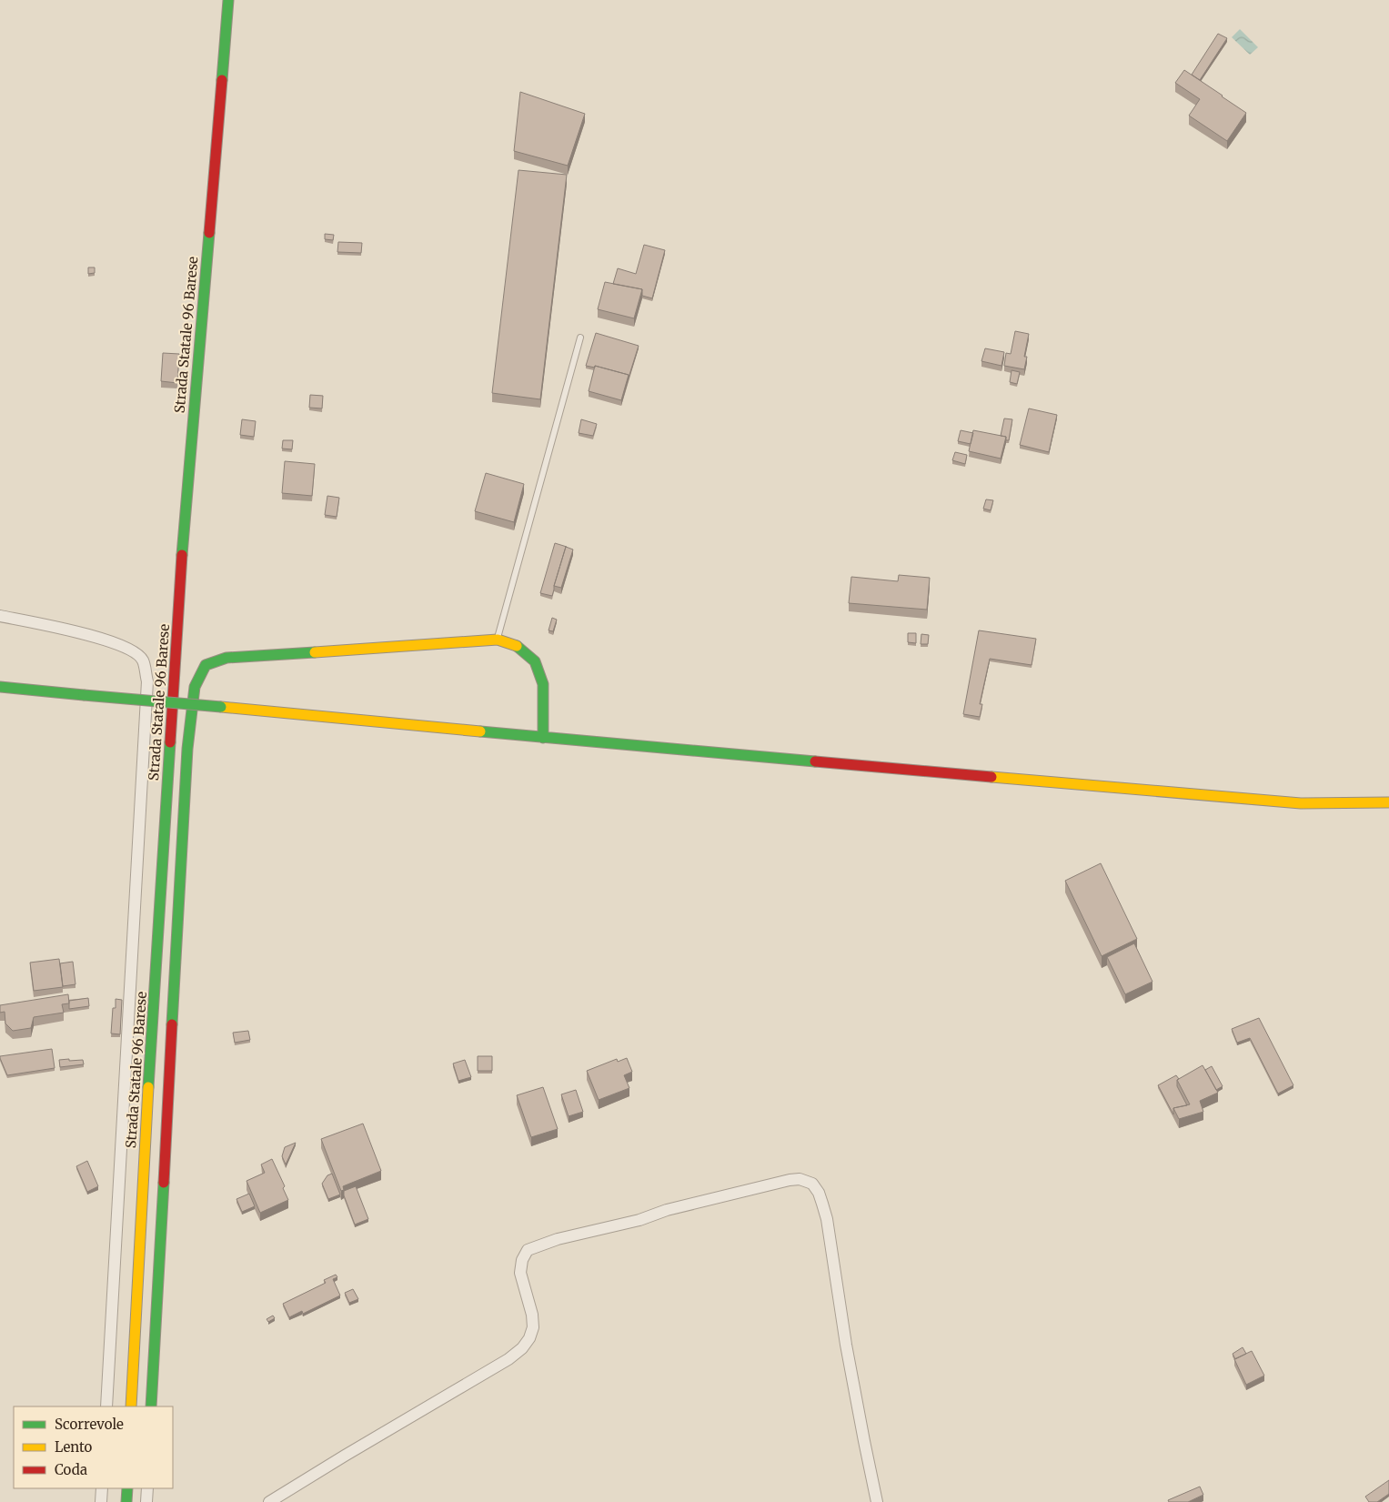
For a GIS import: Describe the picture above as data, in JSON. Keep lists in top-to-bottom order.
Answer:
{
  "streets": {
    "main road": ["Strada Statale 96 Barese"]
  },
  "legend": ["Scorrevole", "Lento", "Coda"]
}
